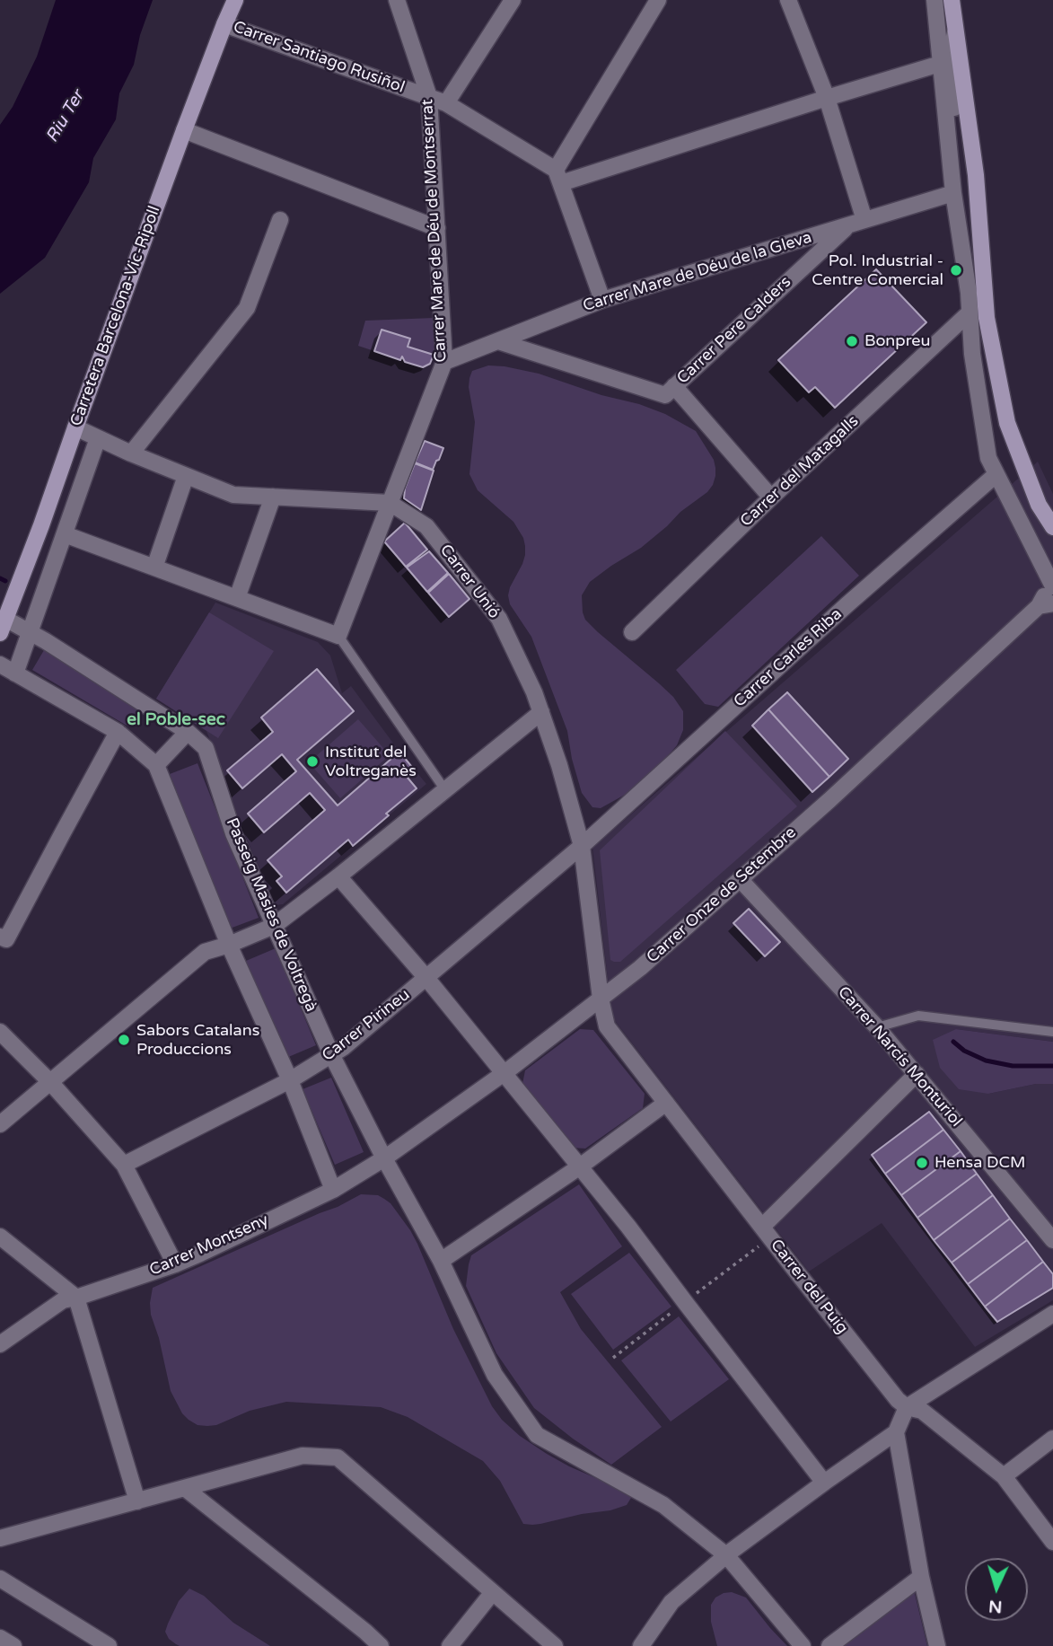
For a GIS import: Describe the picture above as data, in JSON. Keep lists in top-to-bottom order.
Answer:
{
  "streets": {
    "street": [
      "Carrer Santiago Rusiñol",
      "Carrer Mare de Déu de Montserrat",
      "Carrer Mare de Déu de la Gleva",
      "Carretera Barcelona-Vic-Ripoll",
      "Carrer Pere Calders",
      "Carrer del Matagalls",
      "Carrer Unió",
      "Carrer Carles Riba",
      "Carrer Onze de Setembre",
      "Passeig Masies de Voltregà",
      "Carrer Pirineu",
      "Carrer Narcís Monturiol",
      "Carrer Montseny",
      "Carrer del Puig"
    ]
  },
  "crossings": [
    ["Carrer Santiago Rusiñol", "Carrer Mare de Déu de Montserrat"],
    ["Carrer Santiago Rusiñol", "Carretera Barcelona-Vic-Ripoll"],
    ["Carrer Mare de Déu de Montserrat", "Carrer Mare de Déu de la Gleva"],
    ["Carrer Mare de Déu de Montserrat", "Carrer Unió"],
    ["Carrer Mare de Déu de la Gleva", "Carrer Pere Calders"],
    ["Carretera Barcelona-Vic-Ripoll", "Carrer Unió"],
    ["Carretera Barcelona-Vic-Ripoll", "Passeig Masies de Voltregà"],
    ["Carrer Unió", "Carrer Carles Riba"],
    ["Carrer Unió", "Carrer Onze de Setembre"],
    ["Carrer Unió", "Carrer Pirineu"],
    ["Carrer Unió", "Carrer del Puig"],
    ["Carrer Carles Riba", "Carrer Pirineu"],
    ["Carrer Onze de Setembre", "Passeig Masies de Voltregà"],
    ["Carrer Onze de Setembre", "Carrer Narcís Monturiol"],
    ["Carrer Onze de Setembre", "Carrer Montseny"],
    ["Carrer Onze de Setembre", "Carrer del Puig"],
    ["Passeig Masies de Voltregà", "Carrer Pirineu"],
    ["Passeig Masies de Voltregà", "Carrer Montseny"]
  ],
  "districts": ["el Poble-sec"],
  "water": ["Riu Ter"],
  "places": [
    "Pol. Industrial - Centre Comercial",
    "Bonpreu",
    "Institut del Voltreganès",
    "Sabors Catalans Produccions",
    "Hensa DCM"
  ],
  "north": "bottom"
}
